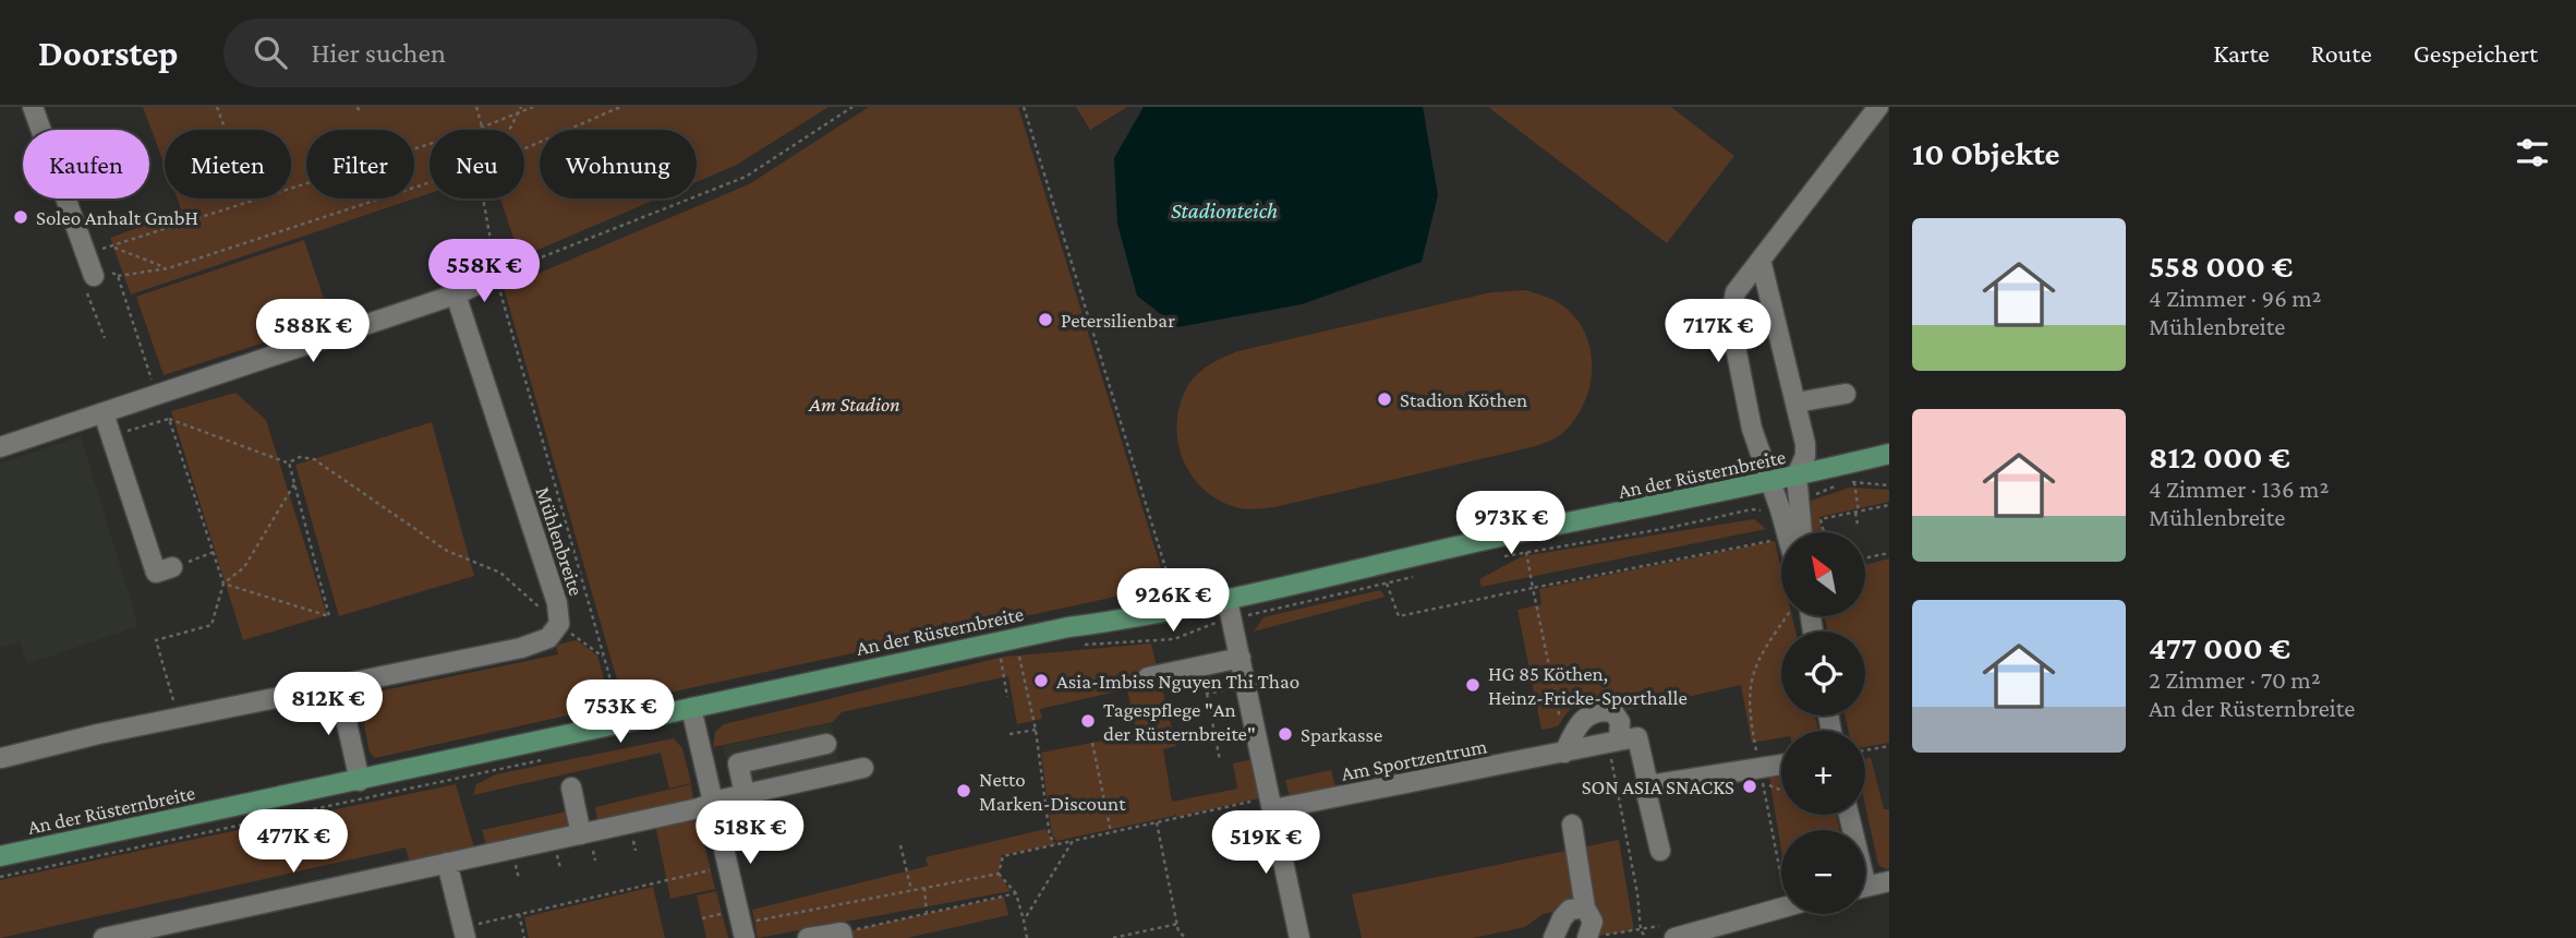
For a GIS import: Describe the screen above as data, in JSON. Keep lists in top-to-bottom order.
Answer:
{
  "streets": {
    "main road": ["An der Rüsternbreite"],
    "street": ["Mühlenbreite", "Am Sportzentrum"]
  },
  "water": ["Stadionteich"],
  "parks": ["Am Stadion"],
  "places": [
    "Soleo Anhalt GmbH",
    "Petersilienbar",
    "Stadion Köthen",
    "Asia-Imbiss Nguyen Thi Thao",
    "HG 85 Köthen, Heinz-Fricke-Sporthalle",
    "Tagespflege \"An der Rüsternbreite\"",
    "Sparkasse",
    "SON ASIA SNACKS",
    "Netto Marken-Discount"
  ],
  "north": "top left",
  "page": {
    "header": "Doorstep",
    "search": "Hier suchen",
    "nav": ["Karte", "Route", "Gespeichert"],
    "heading": "10 Objekte",
    "chip": [
      "Kaufen",
      "Mieten",
      "Filter",
      "Neu",
      "Wohnung"
    ],
    "list": [
      {
        "name": "558 000 €",
        "note": "4 Zimmer · 96 m² · Mühlenbreite"
      },
      {
        "name": "812 000 €",
        "note": "4 Zimmer · 136 m² · Mühlenbreite"
      },
      {
        "name": "477 000 €",
        "note": "2 Zimmer · 70 m² · An der Rüsternbreite"
      }
    ],
    "price": [
      "558K €",
      "588K €",
      "717K €",
      "973K €",
      "926K €",
      "812K €",
      "753K €",
      "518K €",
      "477K €",
      "519K €"
    ],
    "map_buttons": ["+", "−"]
  }
}
